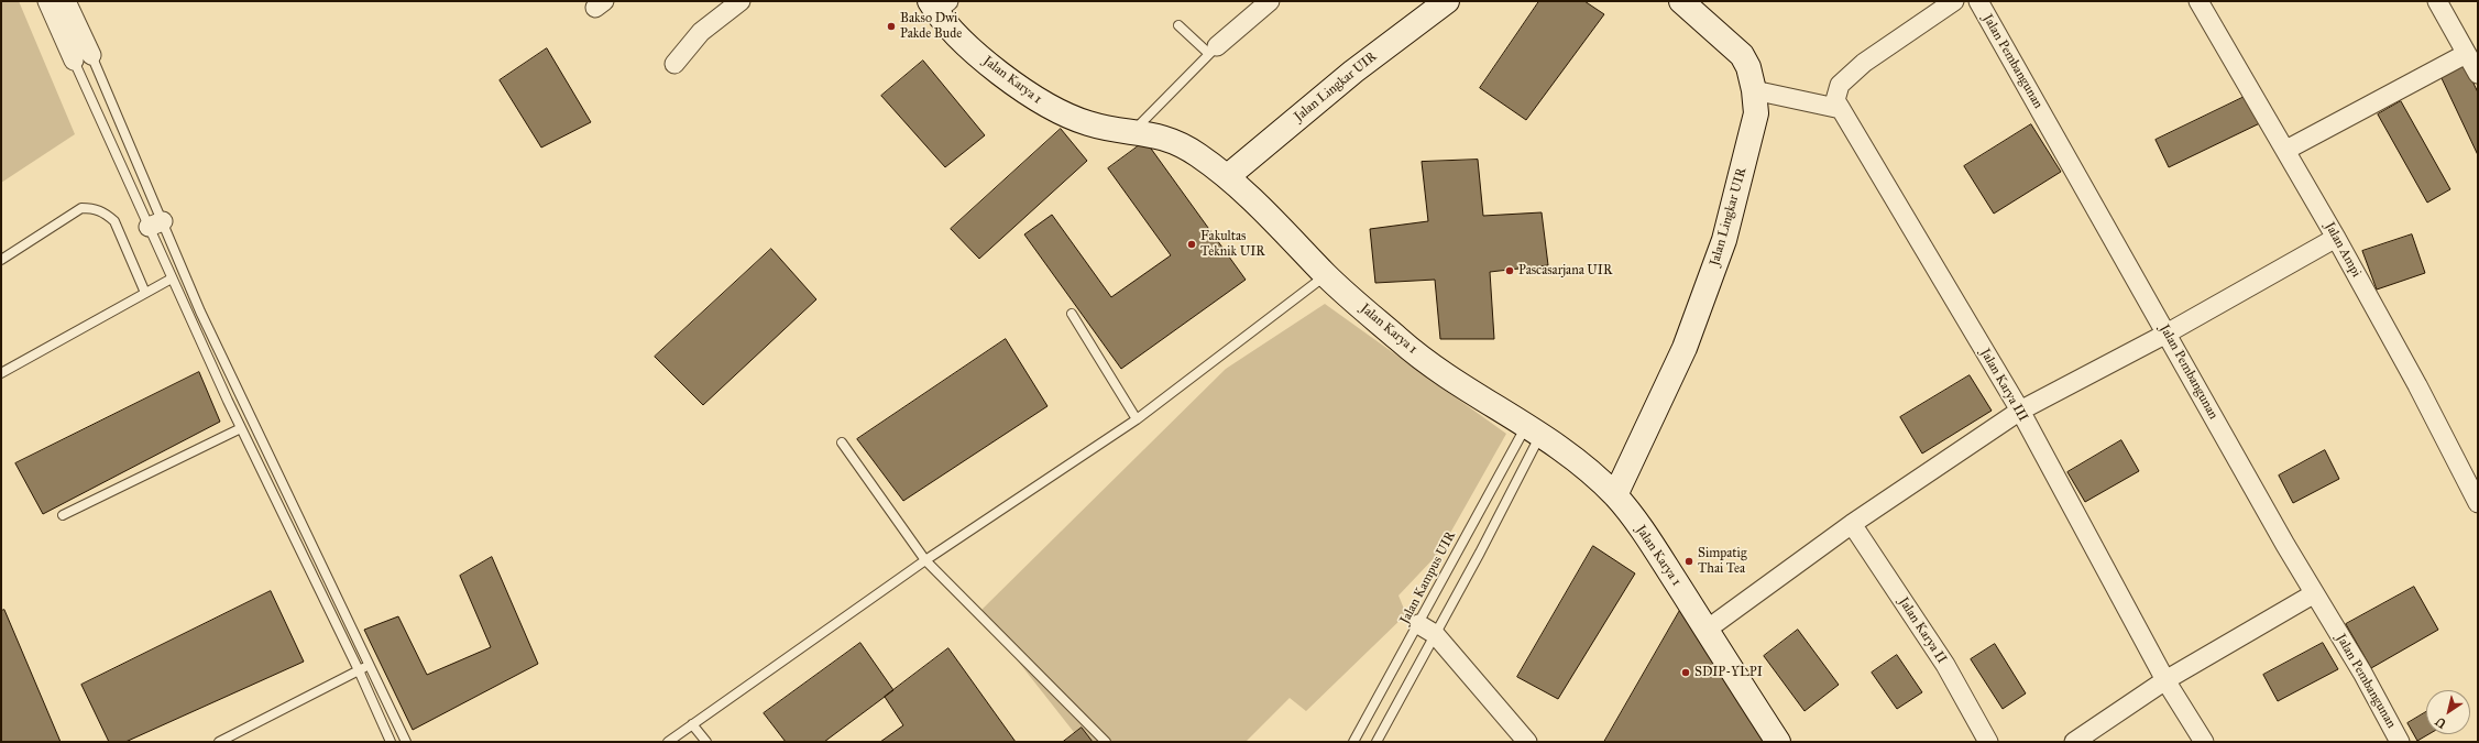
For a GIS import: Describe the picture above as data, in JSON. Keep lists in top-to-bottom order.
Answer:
{
  "streets": {
    "street": [
      "Jalan Pembangunan",
      "Jalan Karya 1",
      "Jalan Lingkar UIR",
      "Jalan Ampi",
      "Jalan Karya III",
      "Jalan Karya II"
    ],
    "lane": ["Jalan Kampus UIR"]
  },
  "crossings": [
    ["Jalan Karya 1", "Jalan Lingkar UIR"],
    ["Jalan Karya 1", "Jalan Kampus UIR"]
  ],
  "places": [
    "Bakso Dwi Pakde Bude",
    "Fakultas Teknik UIR",
    "Pascasarjana UIR",
    "Simpatig Thai Tea",
    "SDIP-YLPI"
  ],
  "north": "bottom left"
}
